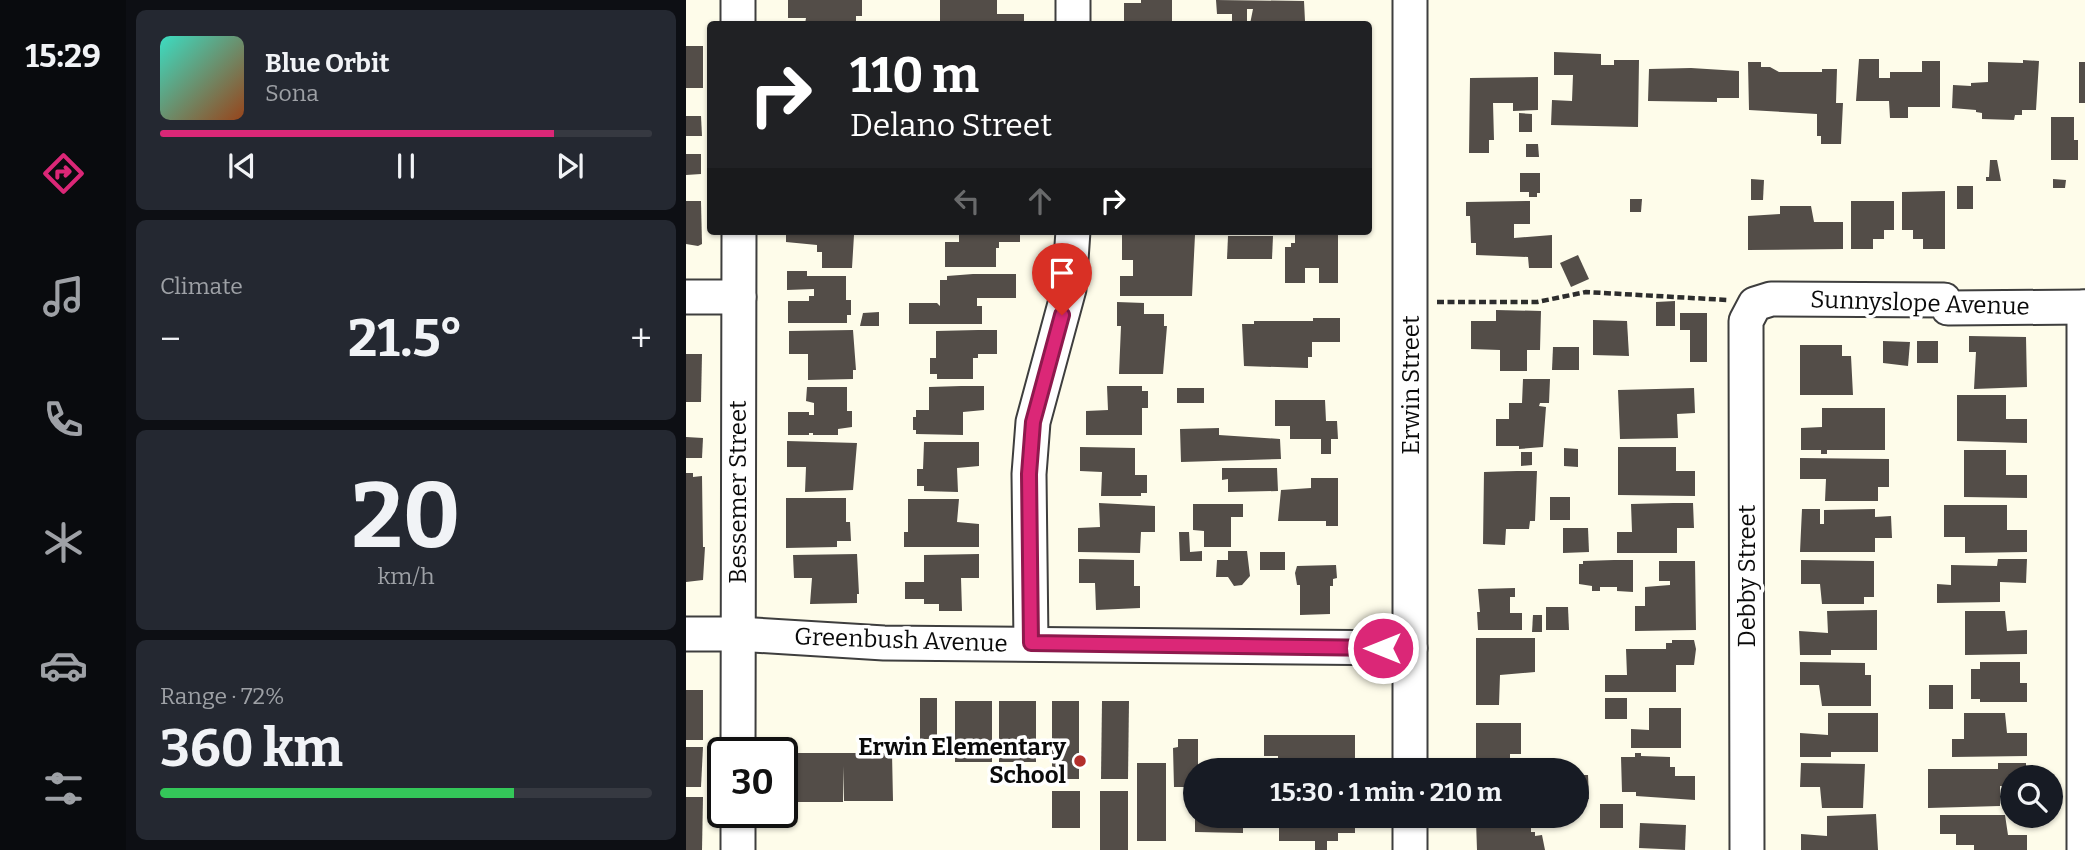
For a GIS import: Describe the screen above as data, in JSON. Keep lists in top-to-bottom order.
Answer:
{
  "streets": {
    "street": [
      "Sunnyslope Avenue",
      "Erwin Street",
      "Bessemer Street",
      "Debby Street",
      "Greenbush Avenue"
    ]
  },
  "crossings": [
    ["Sunnyslope Avenue", "Debby Street"],
    ["Erwin Street", "Greenbush Avenue"],
    ["Bessemer Street", "Greenbush Avenue"]
  ],
  "places": ["Erwin Elementary School"],
  "page": {
    "tabs": "15:29",
    "turn": ["110 m", "Delano Street"],
    "song": ["Blue Orbit", "Sona"],
    "tile": [
      "Climate",
      ["20", "km/h"],
      ["Range · 72%", "360 km"]
    ],
    "heat": ["−", "21.5°", "+"],
    "limit": "30",
    "trip": "15:30 · 1 min · 210 m"
  }
}
